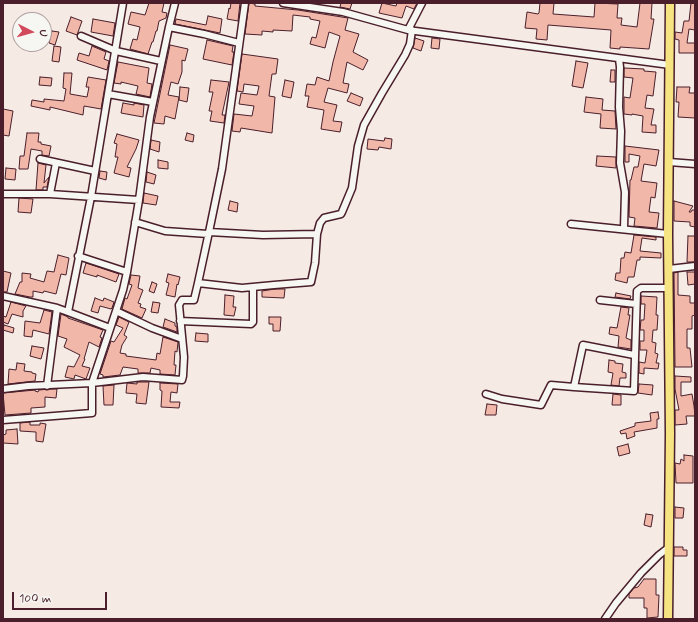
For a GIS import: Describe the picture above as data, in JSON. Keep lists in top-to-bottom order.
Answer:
{
  "scale_bar": "100 m",
  "north": "right"
}
